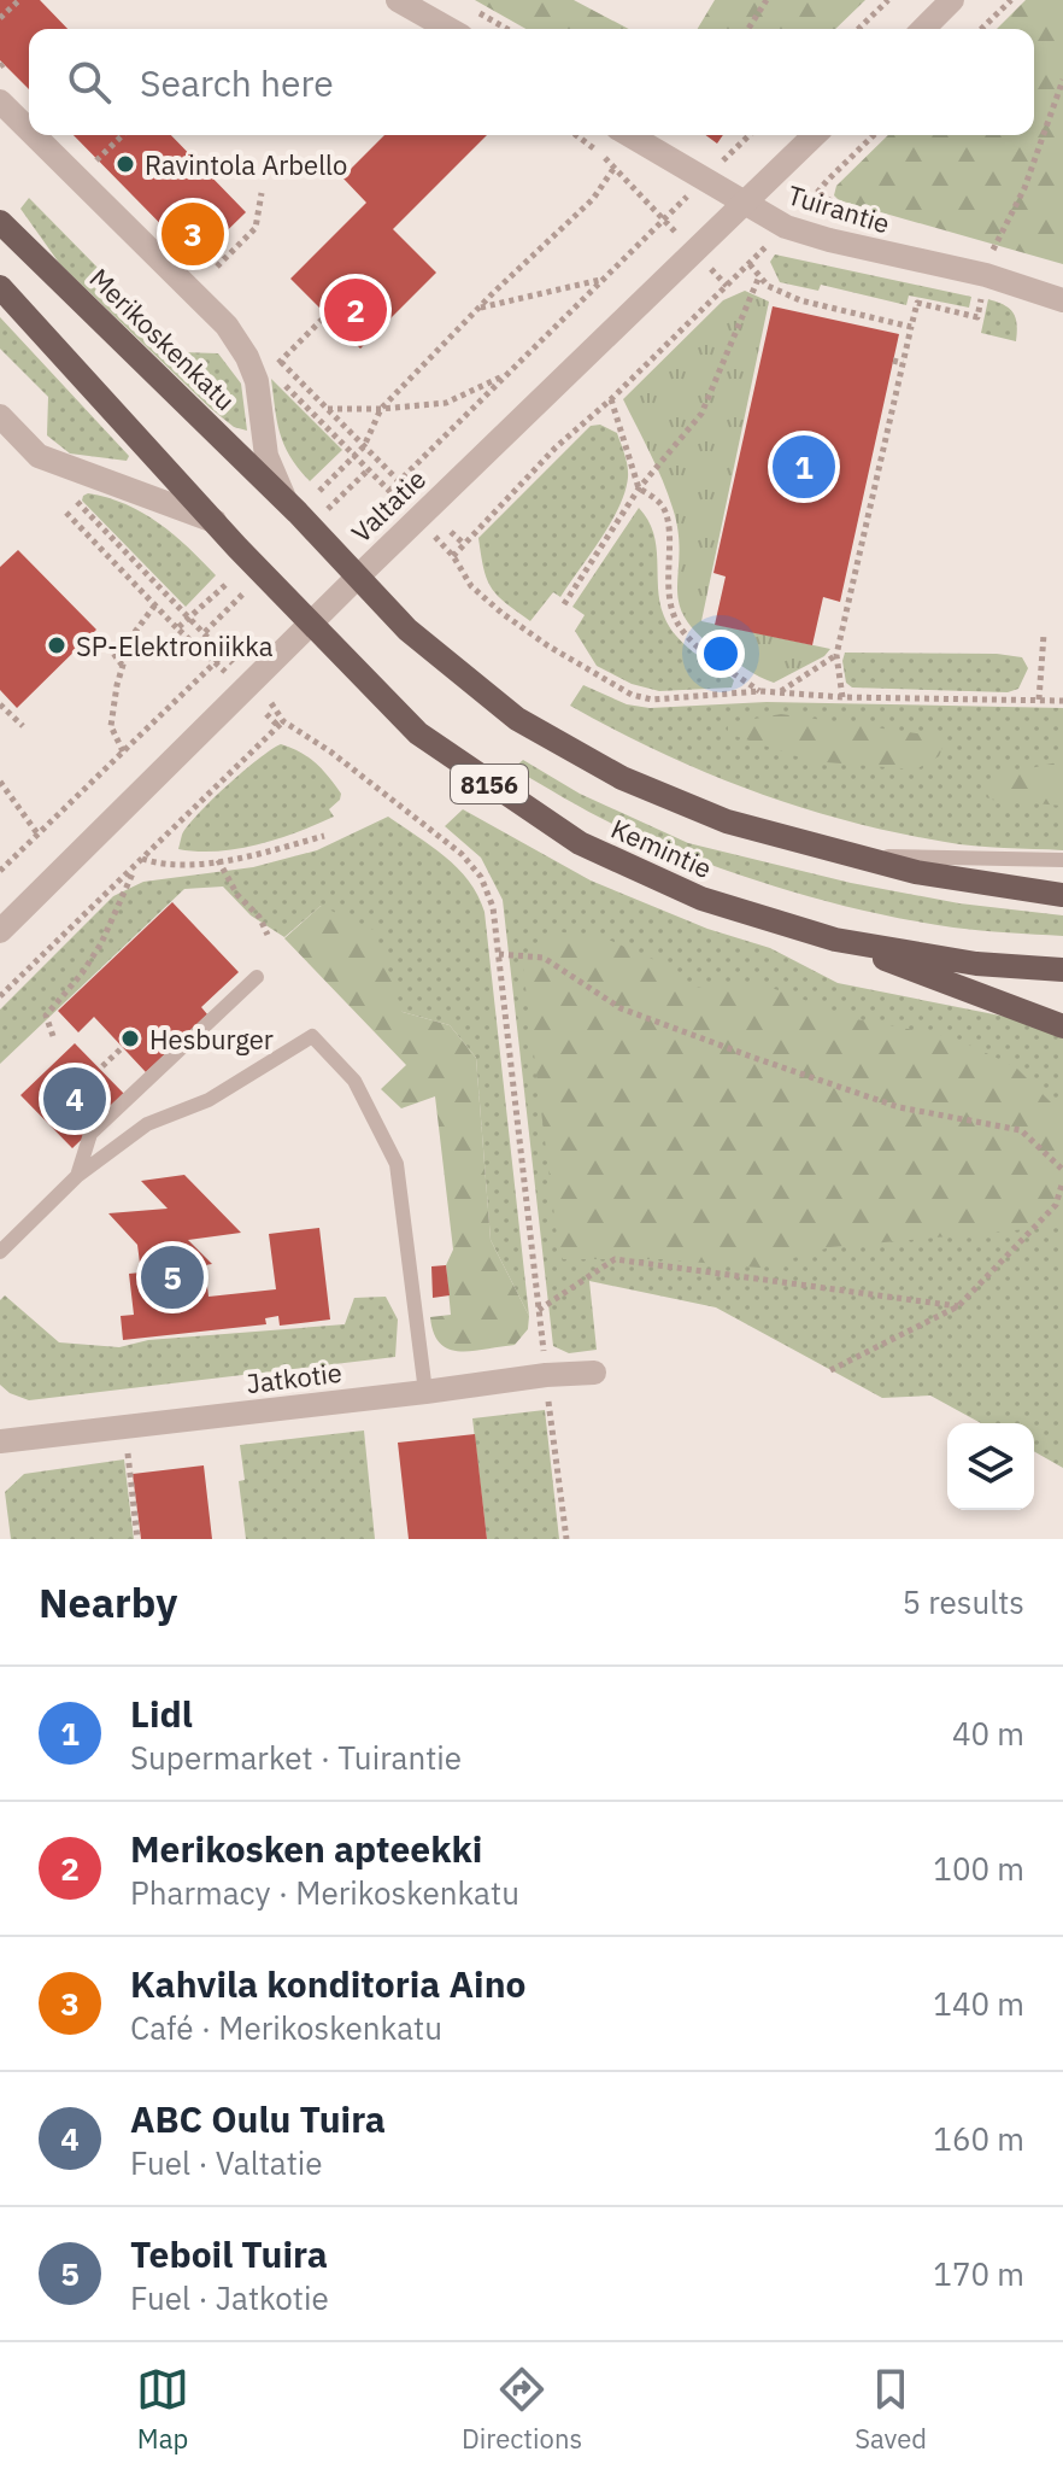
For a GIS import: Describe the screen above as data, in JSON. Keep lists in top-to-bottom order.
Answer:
{
  "streets": {
    "main road": ["Merikoskenkatu", "8156", "Kemintie"],
    "street": ["Tuirantie", "Valtatie", "Jatkotie"]
  },
  "crossings": [
    ["Tuirantie", "Valtatie"],
    ["Merikoskenkatu", "Valtatie"],
    ["Merikoskenkatu", "Kemintie"],
    ["Valtatie", "Kemintie"]
  ],
  "places": ["Ravintola Arbello", "SP-Elektroniikka", "Hesburger"],
  "page": {
    "search": "Search here",
    "pins": [
      "3",
      "2",
      "1",
      "4",
      "5"
    ],
    "heading": ["Nearby", "5 results"],
    "list": [
      {
        "mark": "1",
        "name": "Lidl",
        "note": "Supermarket · Tuirantie",
        "value": "40 m"
      },
      {
        "mark": "2",
        "name": "Merikosken apteekki",
        "note": "Pharmacy · Merikoskenkatu",
        "value": "100 m"
      },
      {
        "mark": "3",
        "name": "Kahvila konditoria Aino",
        "note": "Café · Merikoskenkatu",
        "value": "140 m"
      },
      {
        "mark": "4",
        "name": "ABC Oulu Tuira",
        "note": "Fuel · Valtatie",
        "value": "160 m"
      },
      {
        "mark": "5",
        "name": "Teboil Tuira",
        "note": "Fuel · Jatkotie",
        "value": "170 m"
      }
    ],
    "nav": ["Map", "Directions", "Saved"]
  }
}
